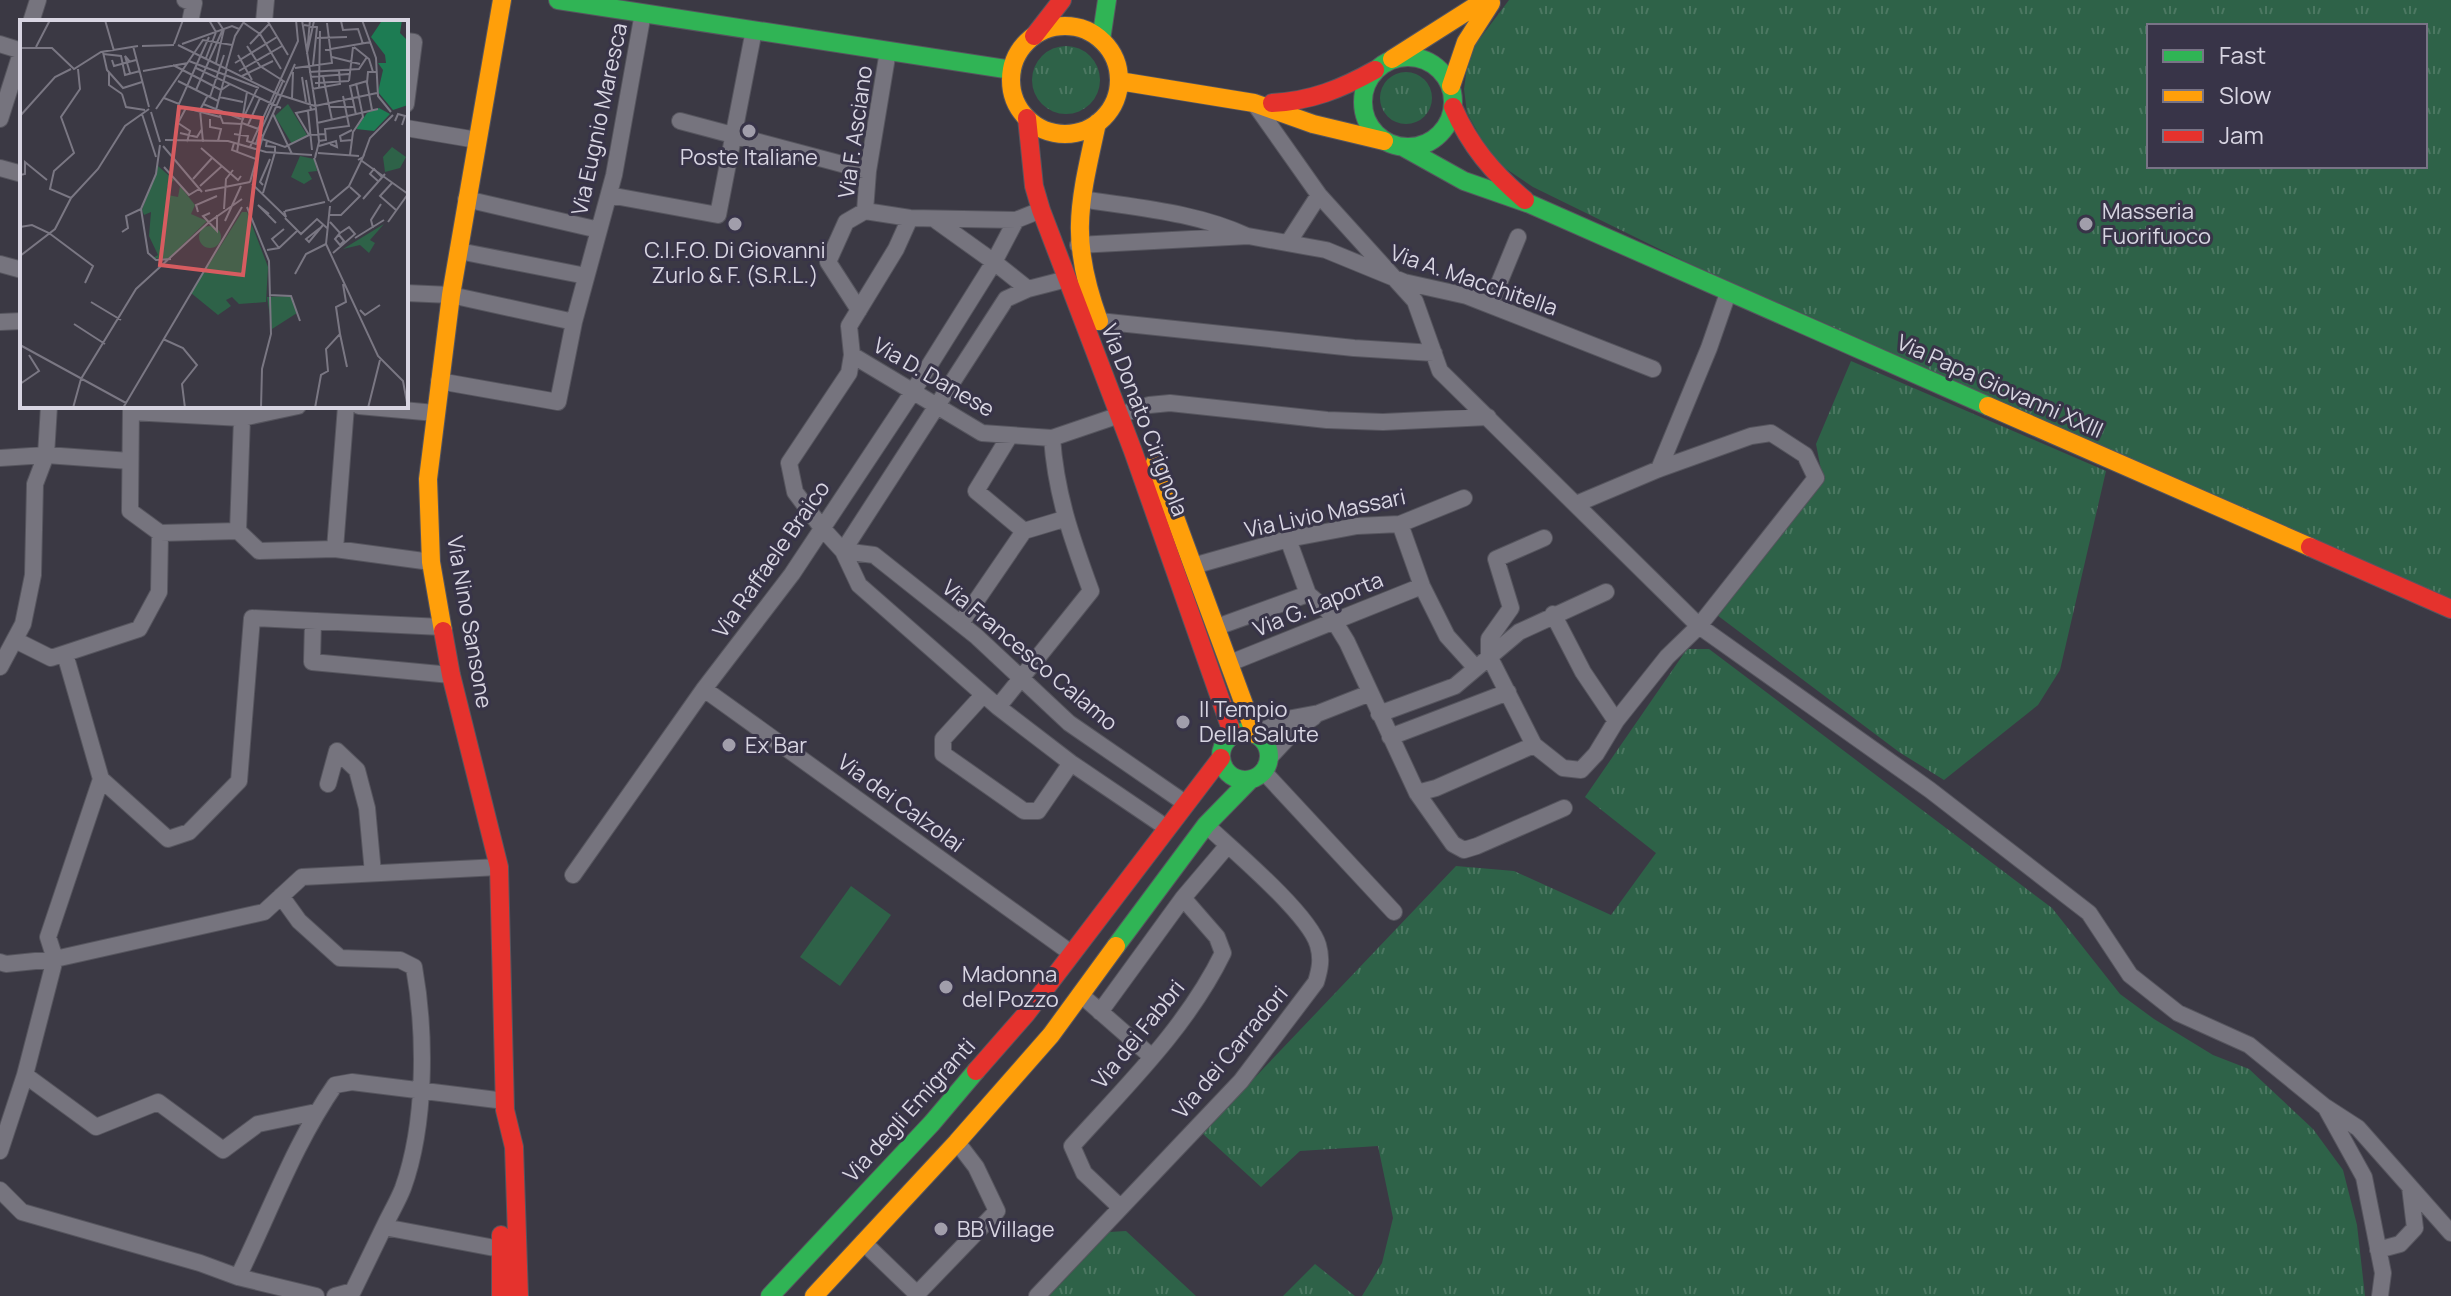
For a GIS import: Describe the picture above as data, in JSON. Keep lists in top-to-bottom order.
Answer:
{
  "streets": {
    "main road": [
      "Via Papa Giovanni XXIII",
      "Via Donato Cirignola",
      "Via Nino Sansone",
      "Via degli Emigranti"
    ],
    "street": [
      "Via Eugnio Maresca",
      "Via F. Asciano",
      "Via A. Macchitella",
      "Via D. Danese",
      "Via Livio Massari",
      "Via Raffaele Braico",
      "Via G. Laporta",
      "Via Francesco Calamo",
      "Via dei Calzolai",
      "Via dei Fabbri",
      "Via dei Carradori"
    ]
  },
  "crossings": [
    ["Via Eugnio Maresca", "Via Nino Sansone"],
    ["Via F. Asciano", "Via Raffaele Braico"],
    ["Via D. Danese", "Via Donato Cirignola"],
    ["Via D. Danese", "Via Raffaele Braico"],
    ["Via Donato Cirignola", "Via Livio Massari"],
    ["Via Donato Cirignola", "Via G. Laporta"],
    ["Via Donato Cirignola", "Via degli Emigranti"],
    ["Via Raffaele Braico", "Via dei Calzolai"],
    ["Via Francesco Calamo", "Via degli Emigranti"],
    ["Via dei Calzolai", "Via degli Emigranti"],
    ["Via dei Fabbri", "Via dei Carradori"]
  ],
  "places": [
    "Poste Italiane",
    "C.I.F.O. Di Giovanni Zurlo & F. (S.R.L.)",
    "Masseria Fuorifuoco",
    "Il Tempio Della Salute",
    "Ex Bar",
    "Madonna del Pozzo",
    "BB Village"
  ],
  "legend": ["Fast", "Slow", "Jam"]
}
